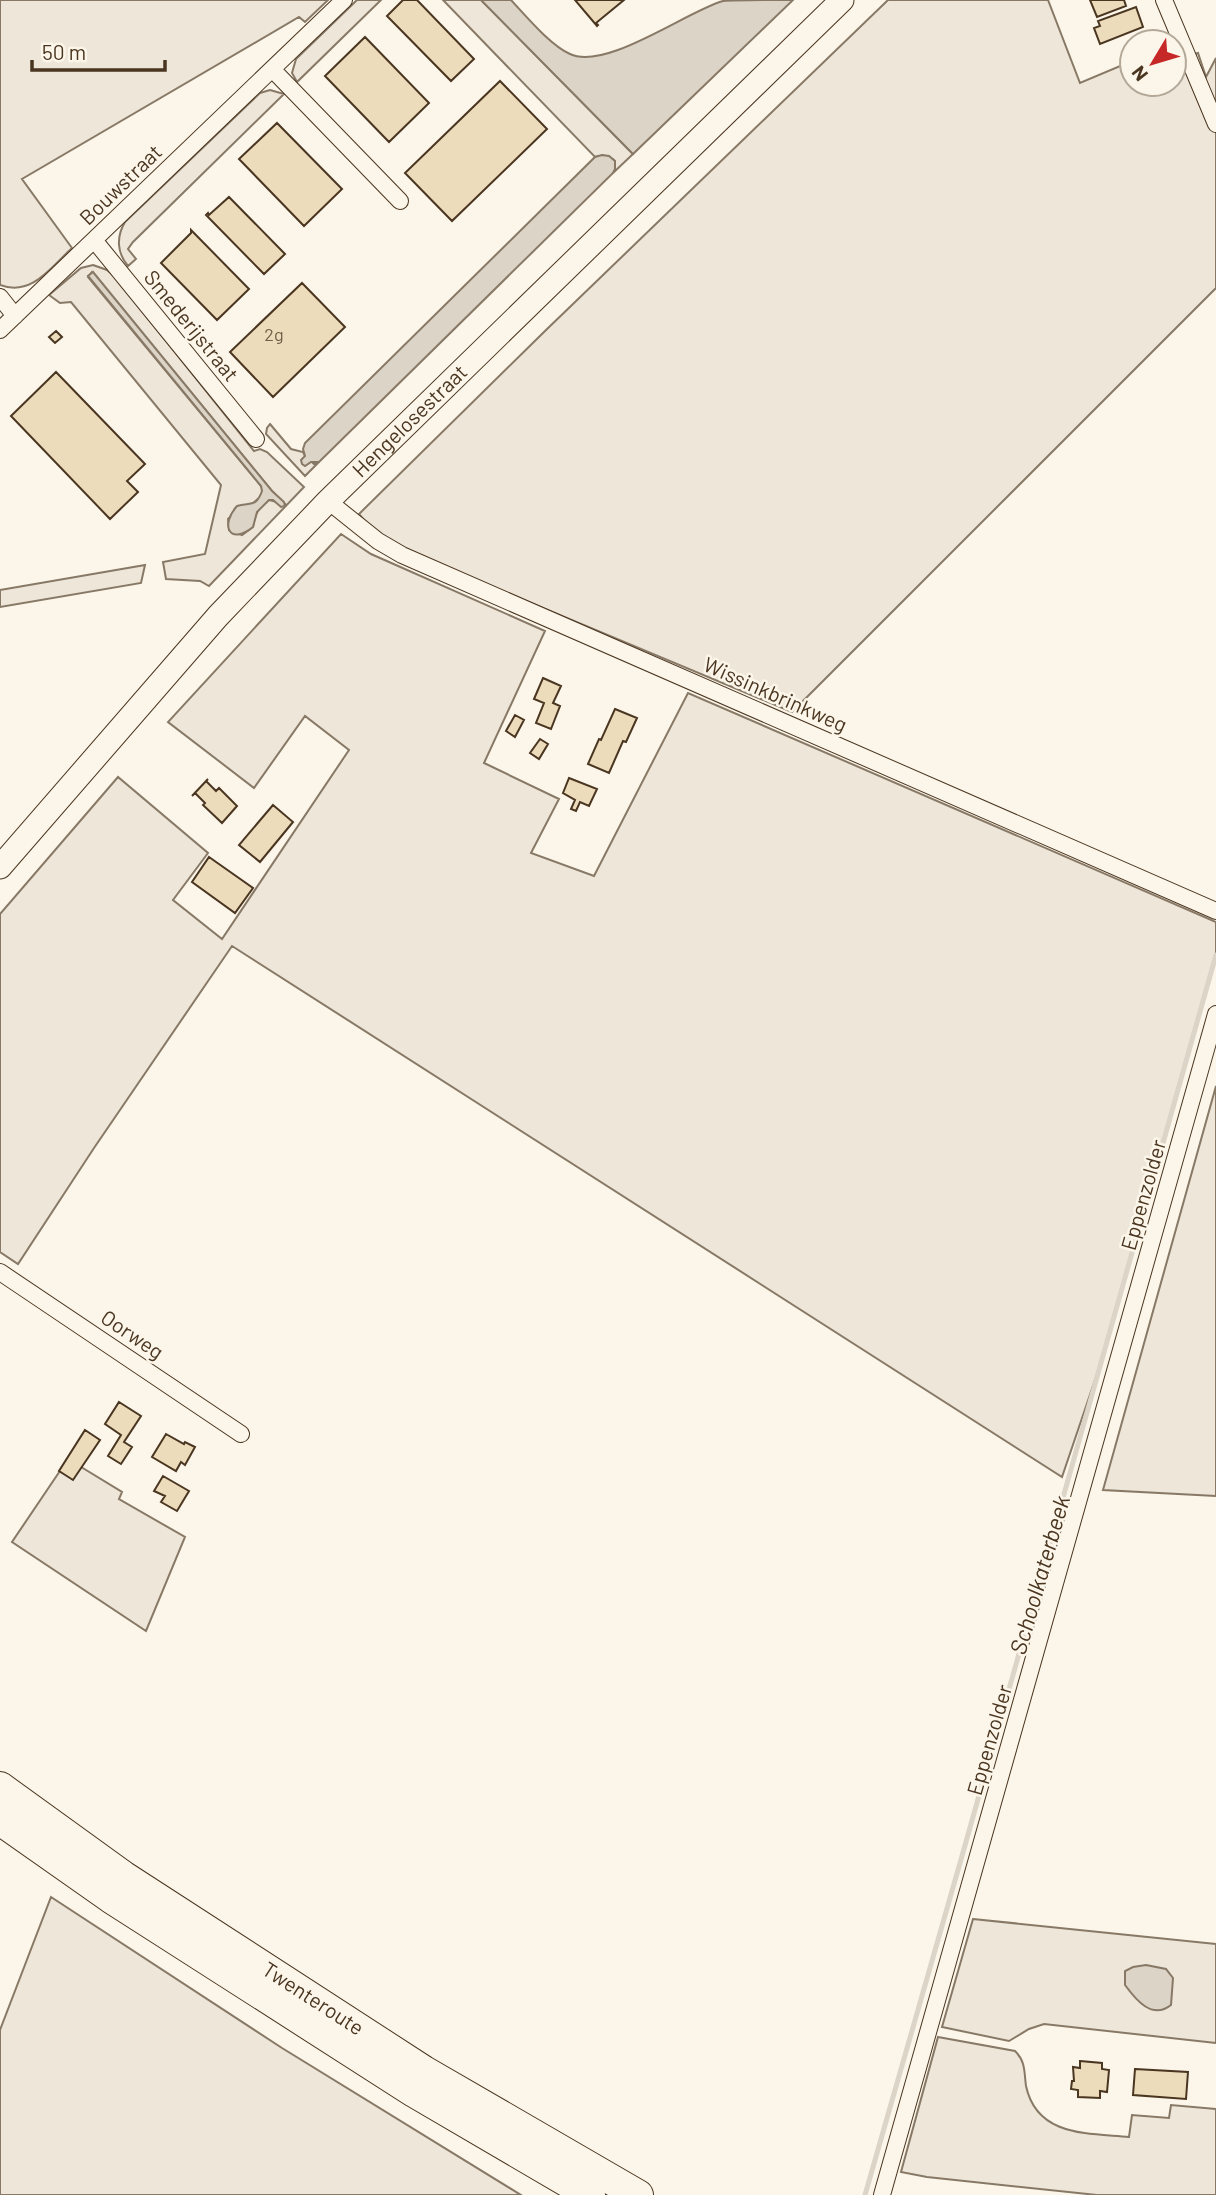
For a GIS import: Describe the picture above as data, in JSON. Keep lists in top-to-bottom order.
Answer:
{
  "streets": {
    "highway": ["Twenteroute"],
    "main road": ["Hengelosestraat"],
    "street": [
      "Bouwstraat",
      "Smederijstraat",
      "Wissinkbrinkweg",
      "Eppenzolder",
      "Oorweg"
    ]
  },
  "crossings": [
    ["Bouwstraat", "Smederijstraat"],
    ["Hengelosestraat", "Wissinkbrinkweg"]
  ],
  "water": ["Schoolkaterbeek"],
  "house_numbers": ["2g"],
  "scale_bar": "50 m",
  "north": "bottom left"
}
